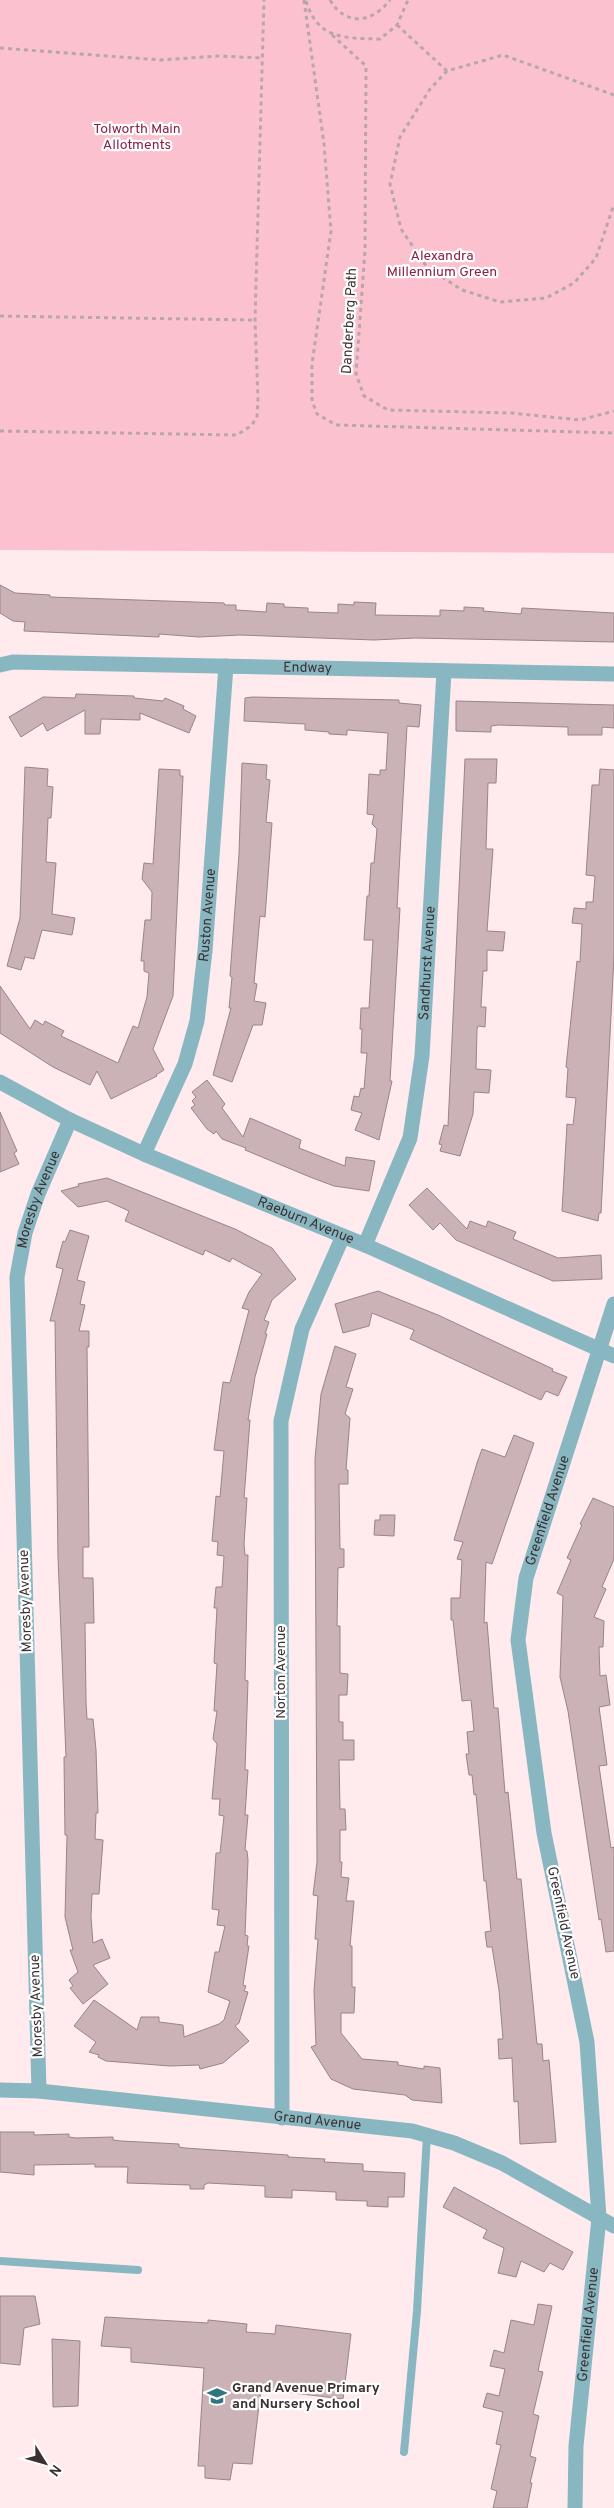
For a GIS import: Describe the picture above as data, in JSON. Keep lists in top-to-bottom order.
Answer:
{
  "streets": {
    "street": [
      "Endway",
      "Ruston Avenue",
      "Sandhurst Avenue",
      "Moresby Avenue",
      "Raeburn Avenue",
      "Greenfield Avenue",
      "Norton Avenue",
      "Grand Avenue"
    ],
    "path": ["Danderberg Path"]
  },
  "crossings": [
    ["Endway", "Ruston Avenue"],
    ["Endway", "Sandhurst Avenue"],
    ["Ruston Avenue", "Raeburn Avenue"],
    ["Sandhurst Avenue", "Raeburn Avenue"],
    ["Moresby Avenue", "Raeburn Avenue"],
    ["Moresby Avenue", "Grand Avenue"],
    ["Raeburn Avenue", "Greenfield Avenue"],
    ["Raeburn Avenue", "Norton Avenue"],
    ["Greenfield Avenue", "Grand Avenue"],
    ["Norton Avenue", "Grand Avenue"]
  ],
  "parks": ["Tolworth Main Allotments", "Alexandra Millennium Green"],
  "places": {
    "school or university": ["Grand Avenue Primary and Nursery School"]
  },
  "north": "bottom right"
}
